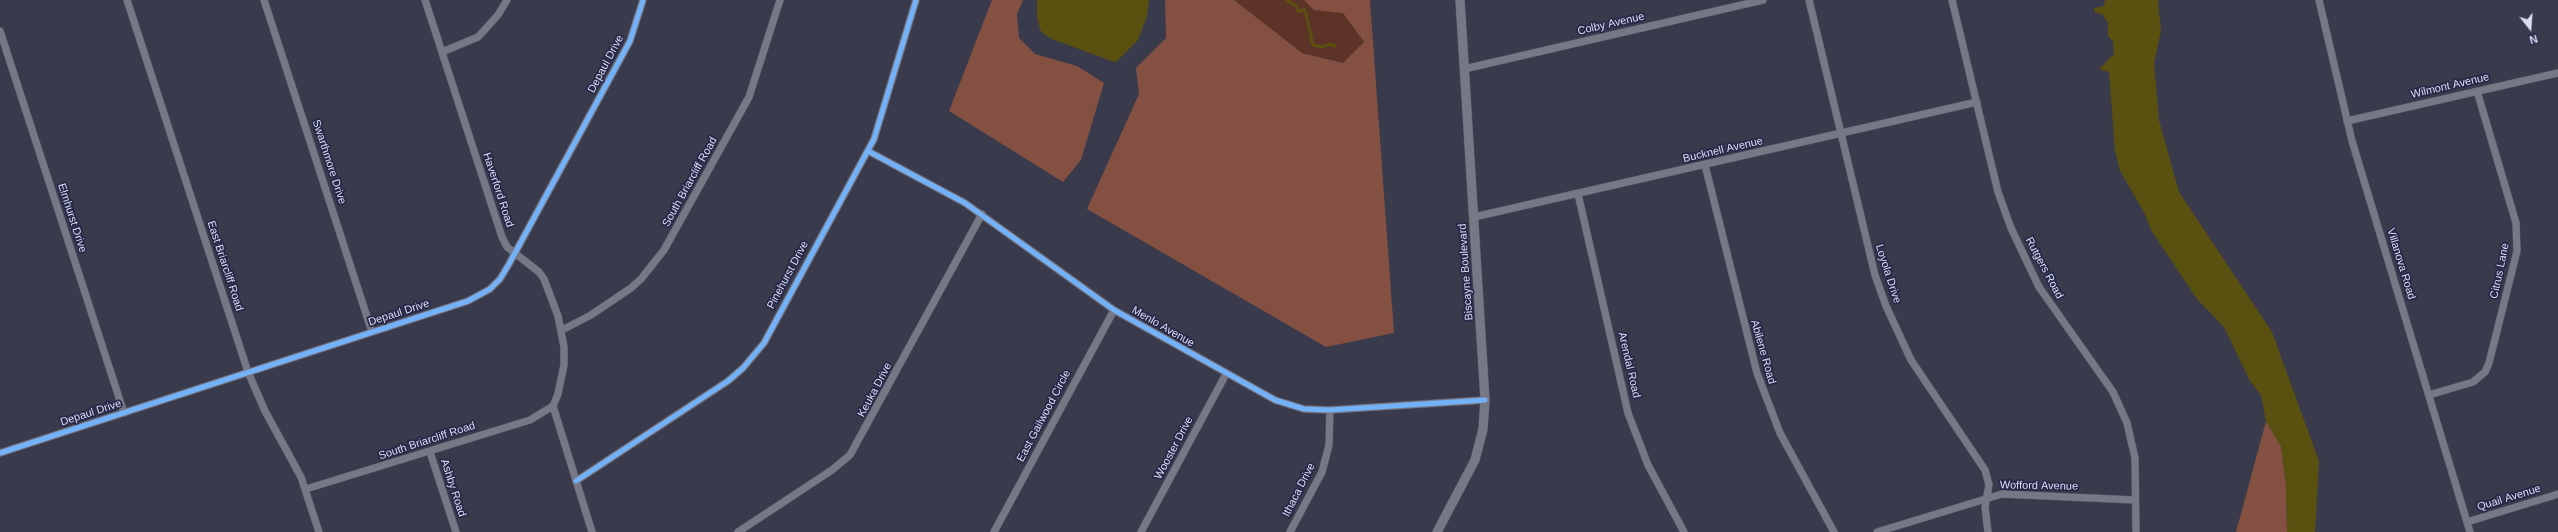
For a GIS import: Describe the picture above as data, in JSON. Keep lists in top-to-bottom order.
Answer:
{
  "streets": {
    "street": [
      "Colby Avenue",
      "Depaul Drive",
      "Wilmont Avenue",
      "Bucknell Avenue",
      "Swarthmore Drive",
      "South Briarcliff Road",
      "Haverford Road",
      "Elmhurst Drive",
      "Villanova Road",
      "East Briarcliff Road",
      "Rutgers Road",
      "Citrus Lane",
      "Biscayne Boulevard",
      "Loyola Drive",
      "Pinehurst Drive",
      "Menlo Avenue",
      "Abilene Road",
      "Arendal Road",
      "Keuka Drive",
      "East Gailwood Circle",
      "Wooster Drive",
      "Wofford Avenue",
      "Ashby Road",
      "Ithaca Drive",
      "Quail Avenue"
    ]
  },
  "crossings": [
    ["Colby Avenue", "Biscayne Boulevard"],
    ["Depaul Drive", "Swarthmore Drive"],
    ["Depaul Drive", "Haverford Road"],
    ["Depaul Drive", "Elmhurst Drive"],
    ["Depaul Drive", "East Briarcliff Road"],
    ["Wilmont Avenue", "Villanova Road"],
    ["Wilmont Avenue", "Citrus Lane"],
    ["Bucknell Avenue", "Rutgers Road"],
    ["Bucknell Avenue", "Biscayne Boulevard"],
    ["Bucknell Avenue", "Loyola Drive"],
    ["Bucknell Avenue", "Abilene Road"],
    ["Bucknell Avenue", "Arendal Road"],
    ["South Briarcliff Road", "Haverford Road"],
    ["South Briarcliff Road", "East Briarcliff Road"],
    ["South Briarcliff Road", "Ashby Road"],
    ["Villanova Road", "Citrus Lane"],
    ["Villanova Road", "Quail Avenue"],
    ["Rutgers Road", "Wofford Avenue"],
    ["Biscayne Boulevard", "Menlo Avenue"],
    ["Loyola Drive", "Wofford Avenue"],
    ["Pinehurst Drive", "Menlo Avenue"],
    ["Menlo Avenue", "Keuka Drive"],
    ["Menlo Avenue", "East Gailwood Circle"],
    ["Menlo Avenue", "Wooster Drive"],
    ["Menlo Avenue", "Ithaca Drive"]
  ],
  "north": "bottom"
}
